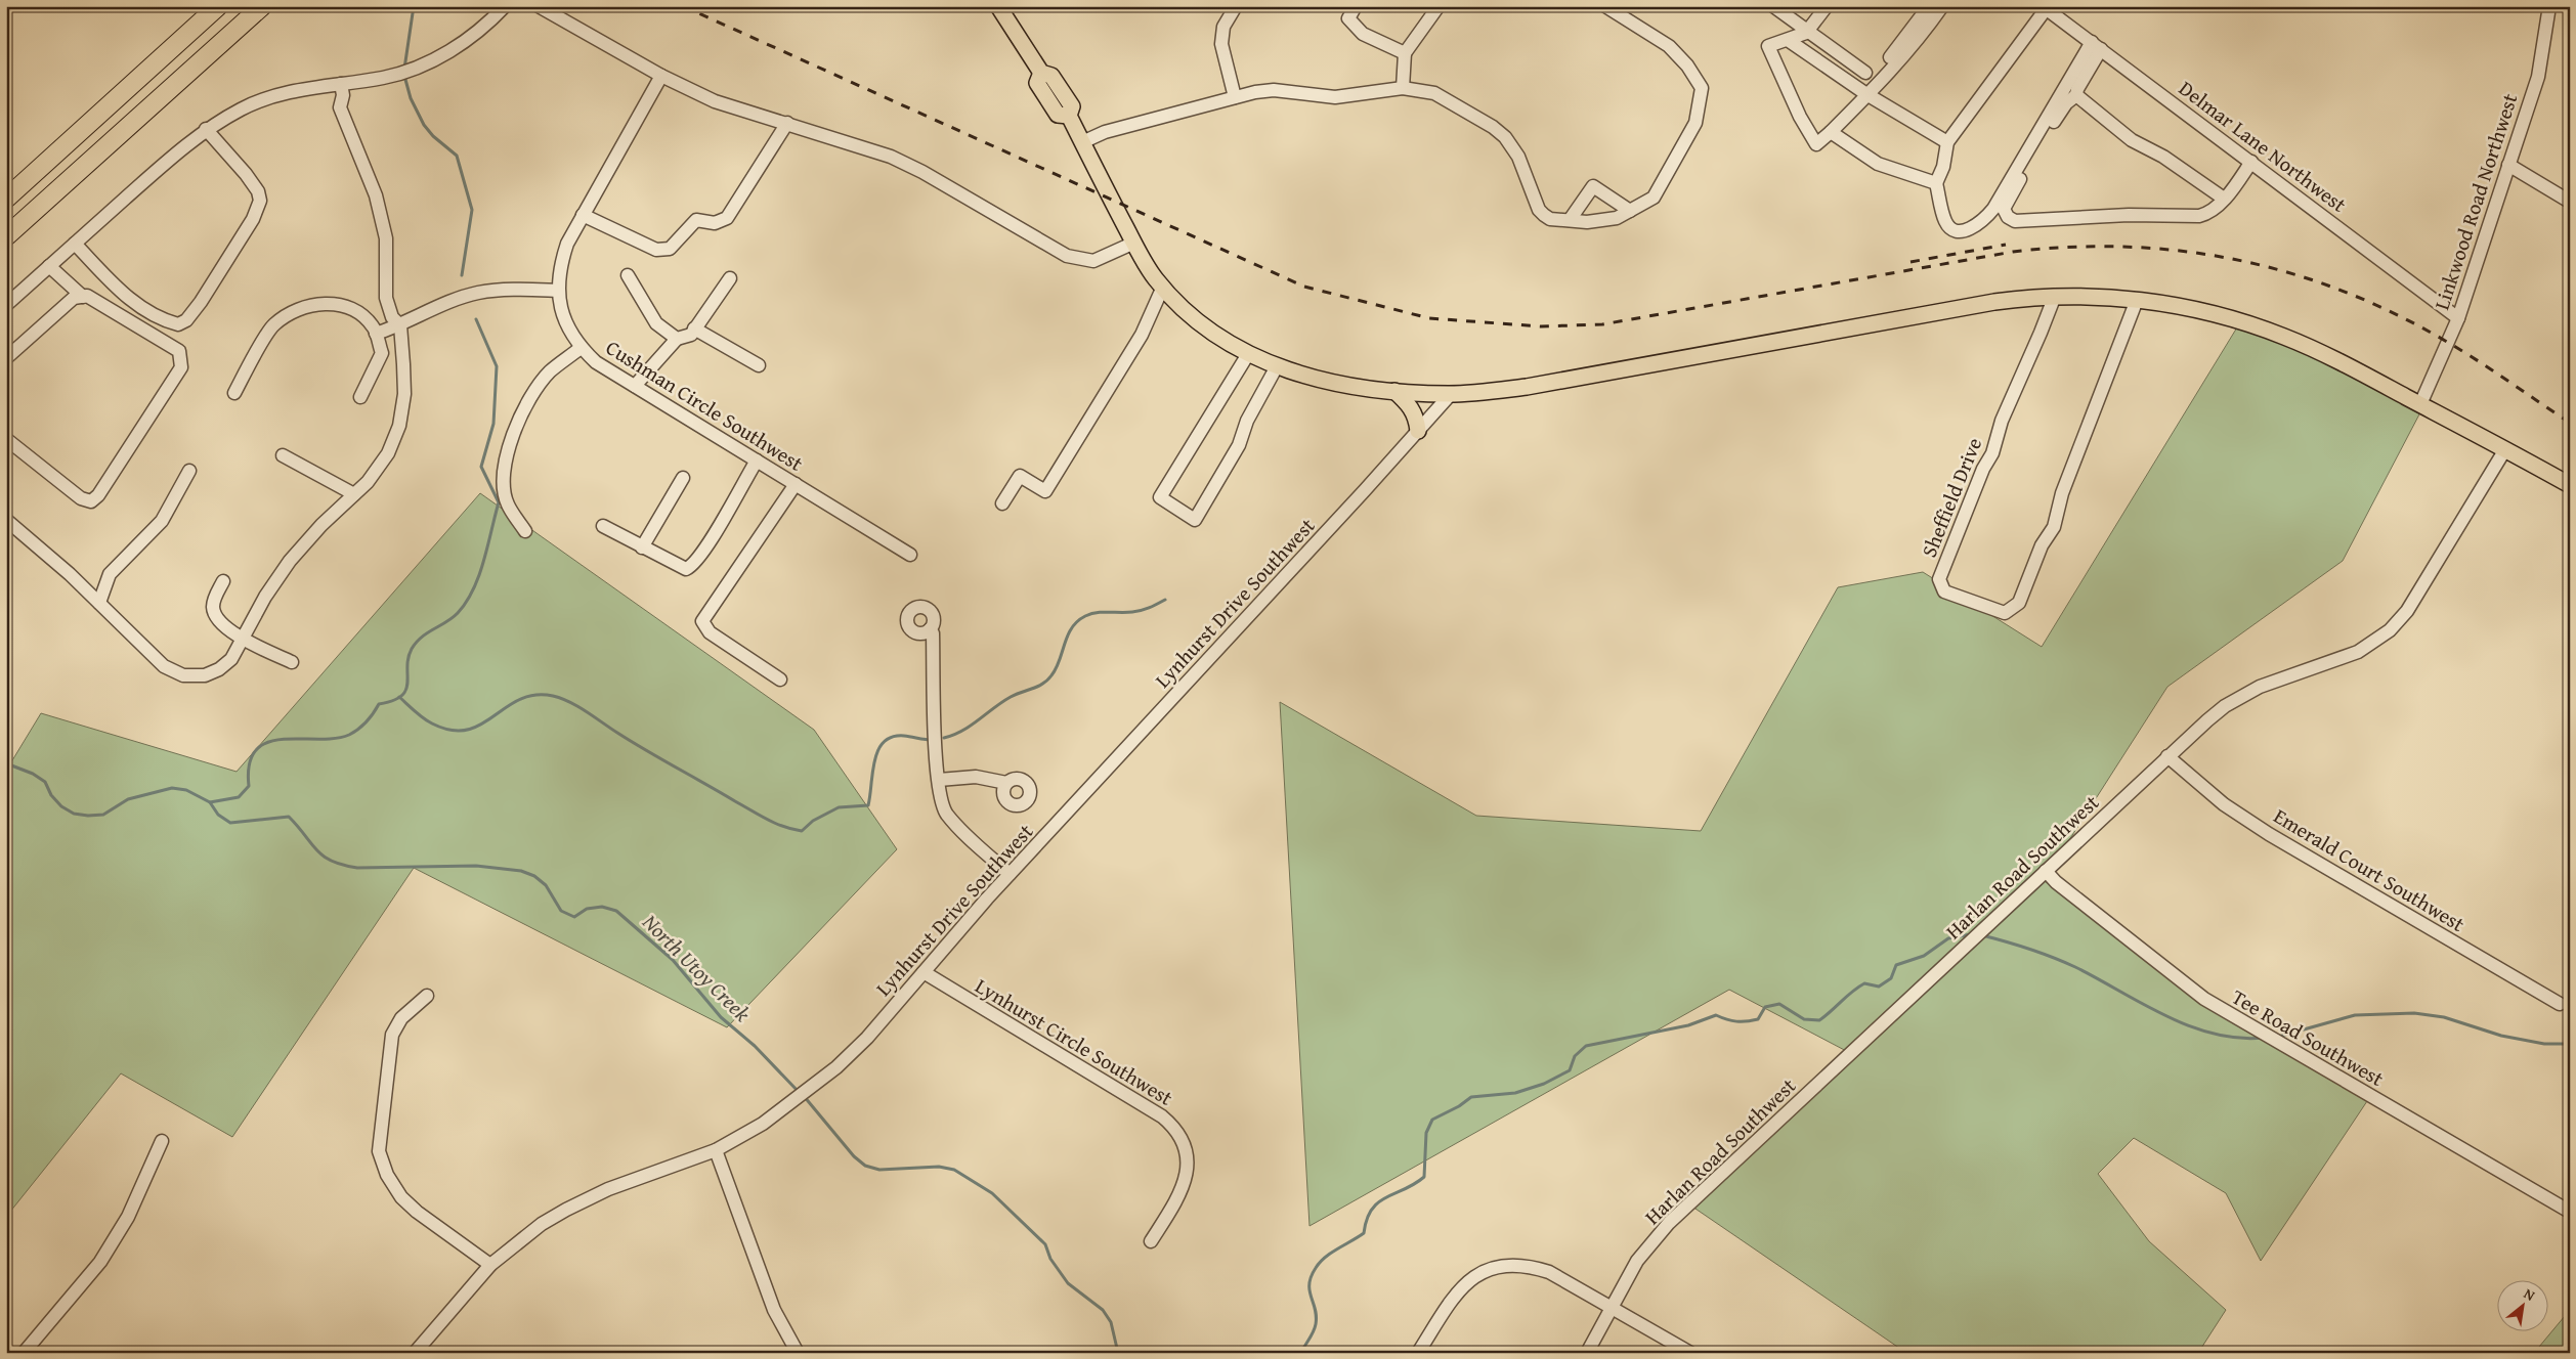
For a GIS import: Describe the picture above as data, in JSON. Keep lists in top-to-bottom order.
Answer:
{
  "streets": {
    "street": [
      "Delmar Lane Northwest",
      "Linkwood Road Northwest",
      "Cushman Circle Southwest",
      "Sheffield Drive",
      "Lynhurst Drive Southwest",
      "Harlan Road Southwest",
      "Emerald Court Southwest",
      "Tee Road Southwest",
      "Lynhurst Circle Southwest"
    ]
  },
  "crossings": [
    ["Delmar Lane Northwest", "Linkwood Road Northwest"],
    ["Lynhurst Drive Southwest", "Lynhurst Circle Southwest"],
    ["Harlan Road Southwest", "Emerald Court Southwest"],
    ["Harlan Road Southwest", "Tee Road Southwest"]
  ],
  "water": ["North Utoy Creek"],
  "north": "top right"
}
